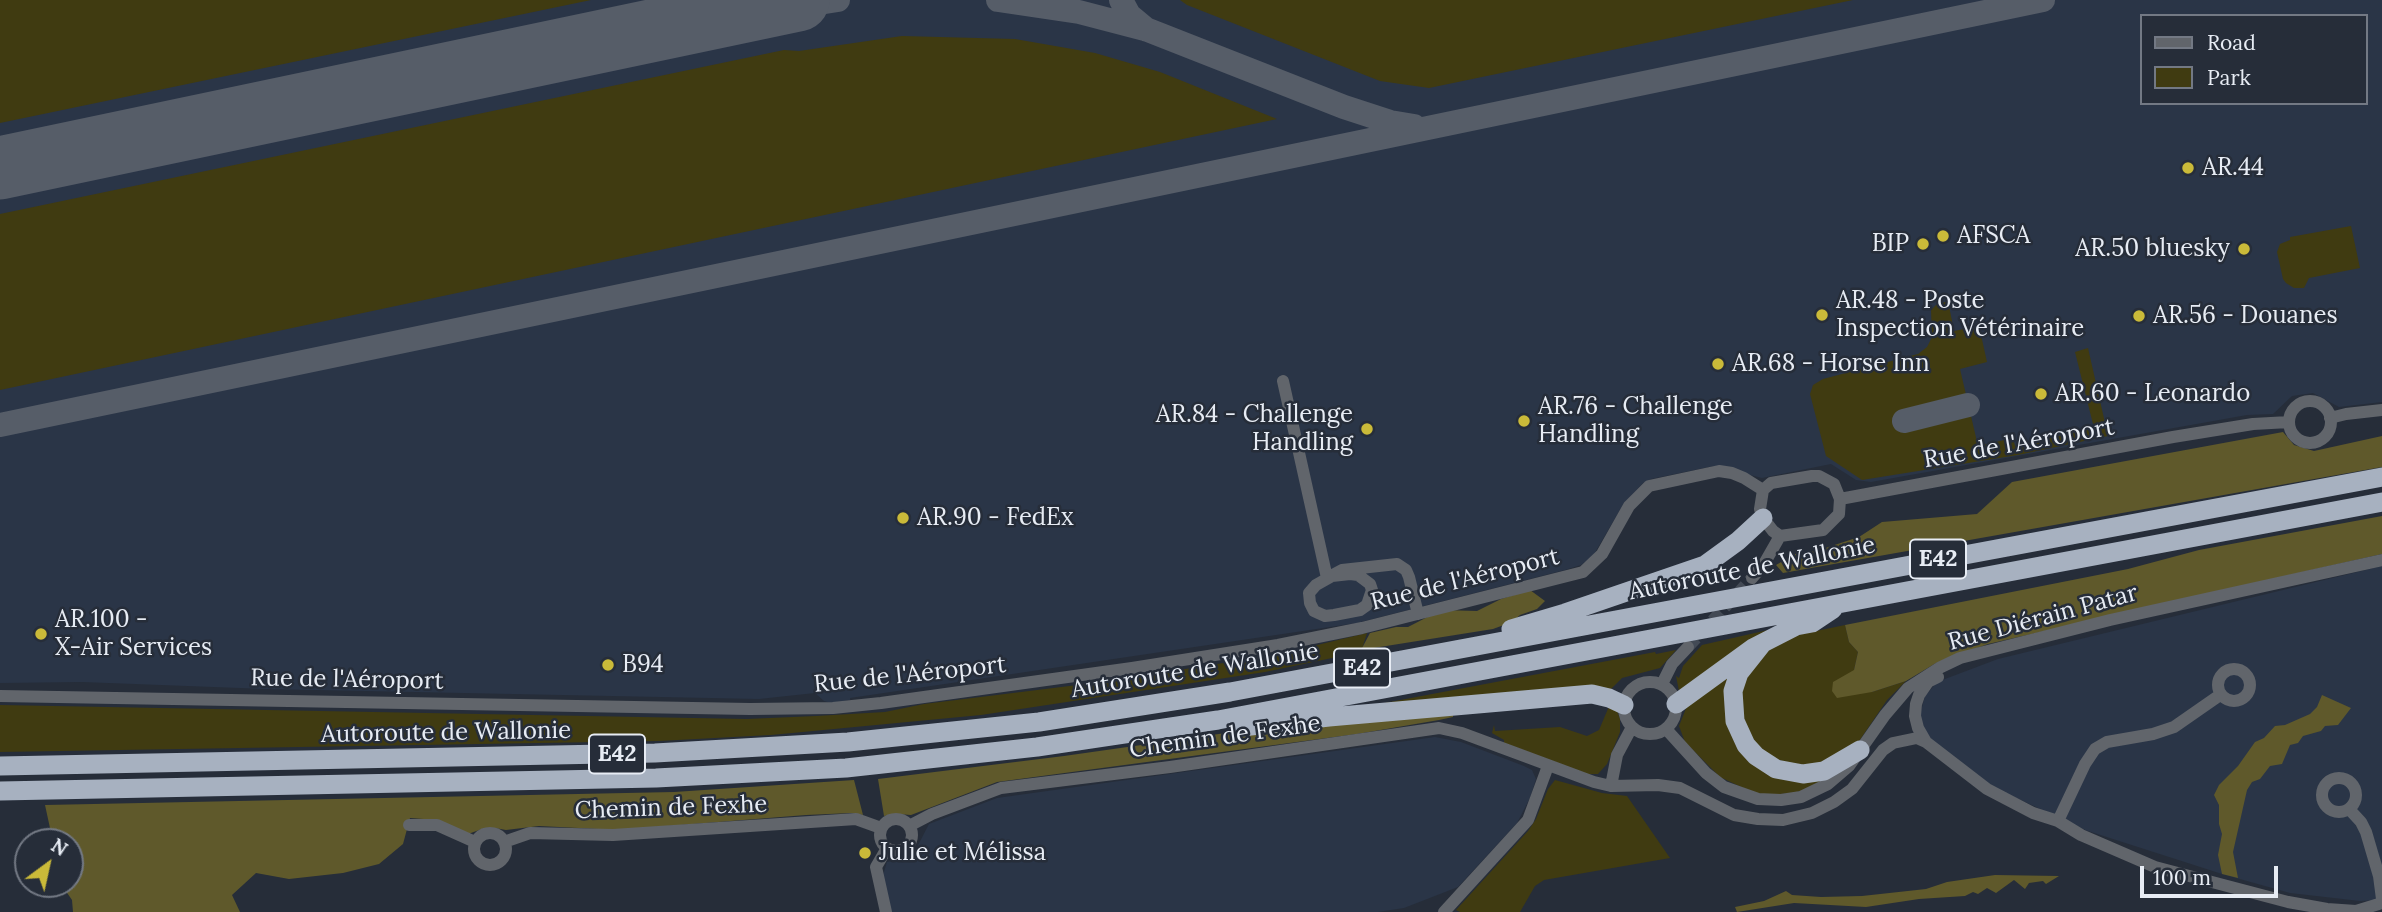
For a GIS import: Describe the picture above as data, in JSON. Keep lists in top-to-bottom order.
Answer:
{
  "streets": {
    "highway": ["E42", "Autoroute de Wallonie"],
    "street": ["Rue de l'Aéroport", "Rue Diérain Patar", "Chemin de Fexhe"]
  },
  "places": [
    "AR.44",
    "AFSCA",
    "BIP",
    "AR.50 bluesky",
    "AR.48 - Poste Inspection Vétérinaire",
    "AR.56 - Douanes",
    "AR.68 - Horse Inn",
    "AR.60 - Leonardo",
    "AR.76 - Challenge Handling",
    "AR.84 - Challenge Handling",
    "AR.90 - FedEx",
    "AR.100 - X-Air Services",
    "B94",
    "Julie et Mélissa"
  ],
  "legend": ["Road", "Park"],
  "scale_bar": "100 m",
  "north": "top right"
}
